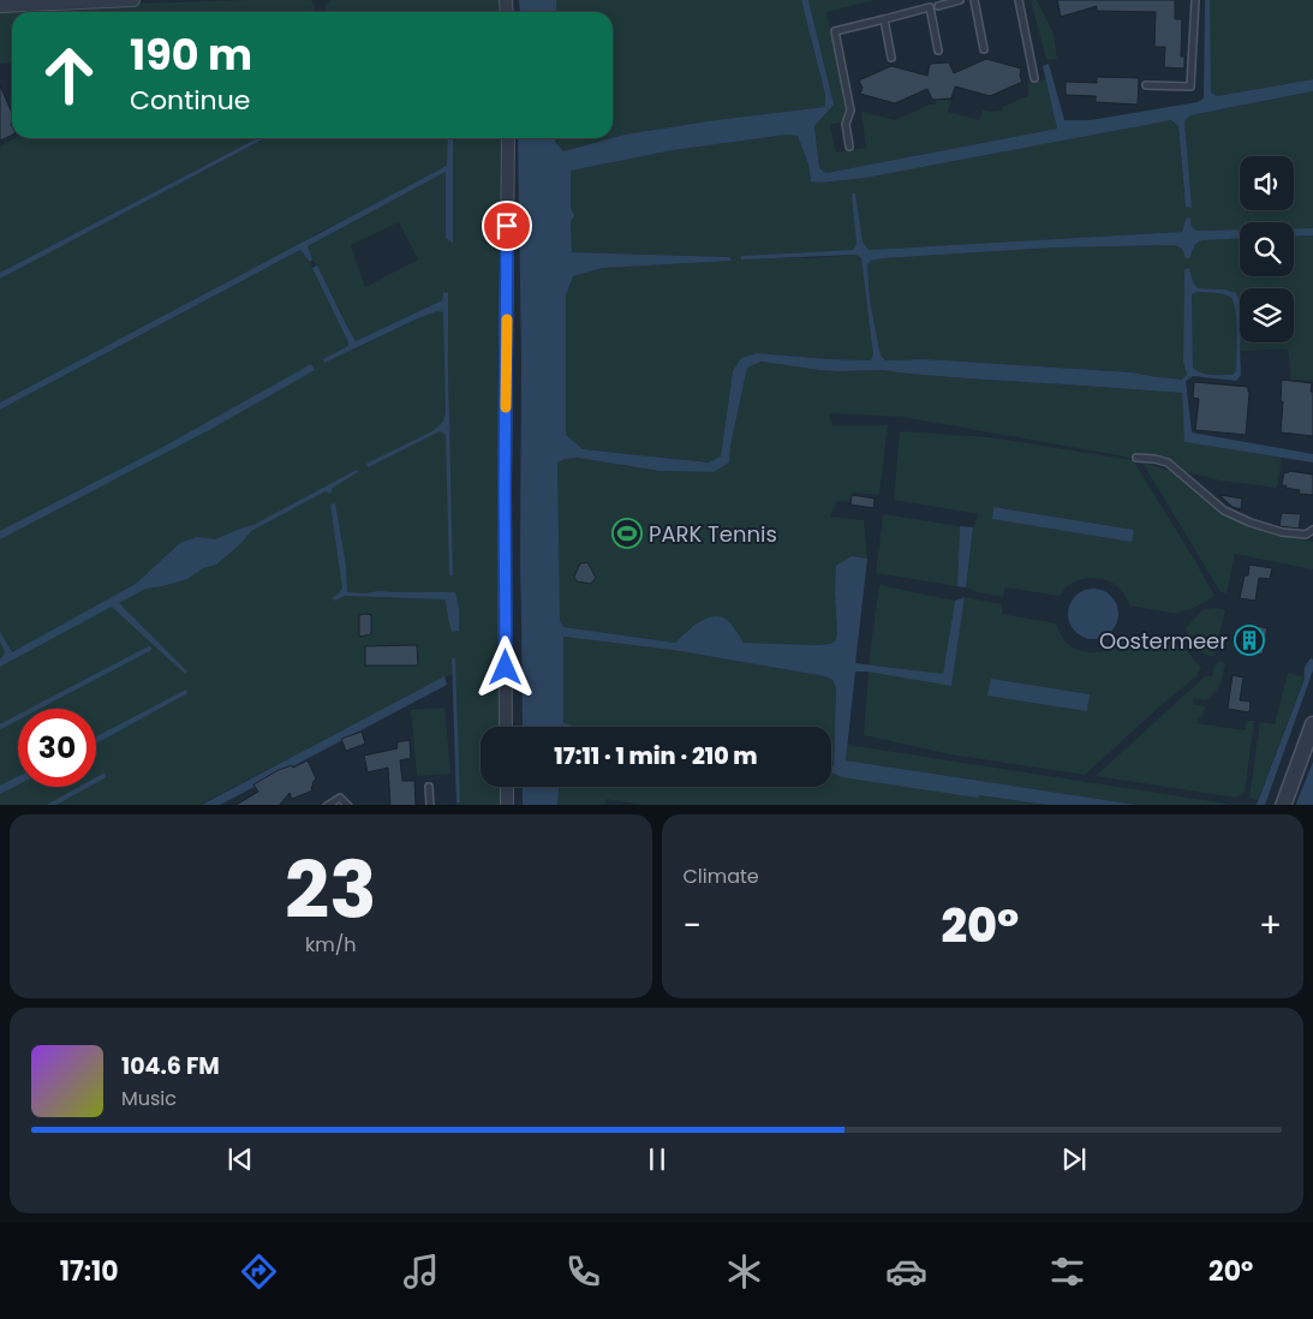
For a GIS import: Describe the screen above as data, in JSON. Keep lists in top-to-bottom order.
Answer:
{
  "places": {
    "sports": ["PARK Tennis"],
    "building": ["Oostermeer"]
  },
  "page": {
    "turn": ["190 m", "Continue"],
    "limit": "30",
    "trip": "17:11 · 1 min · 210 m",
    "tile": [
      ["23", "km/h"],
      "Climate"
    ],
    "heat": ["−", "20°", "+"],
    "song": ["104.6 FM", "Music"],
    "tabs": ["17:10", "20°"]
  }
}
